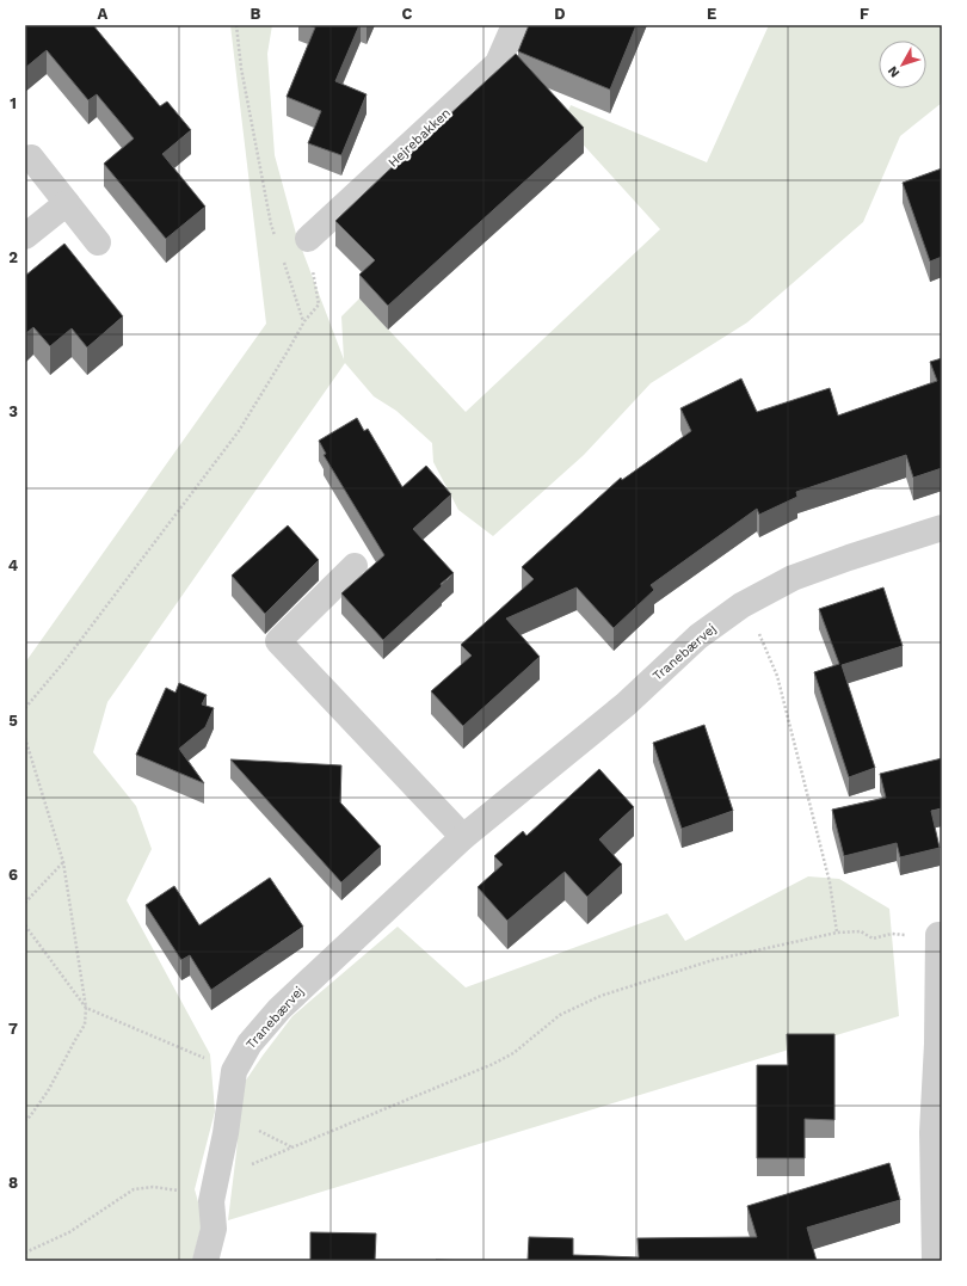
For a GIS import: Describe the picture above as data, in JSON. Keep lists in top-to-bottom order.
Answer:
{
  "streets": {
    "street": ["Hejrebakken", "Tranebærvej"]
  },
  "north": "bottom left",
  "grid": {
    "columns": [
      "A",
      "B",
      "C",
      "D",
      "E",
      "F"
    ],
    "rows": [
      "1",
      "2",
      "3",
      "4",
      "5",
      "6",
      "7",
      "8"
    ]
  }
}
